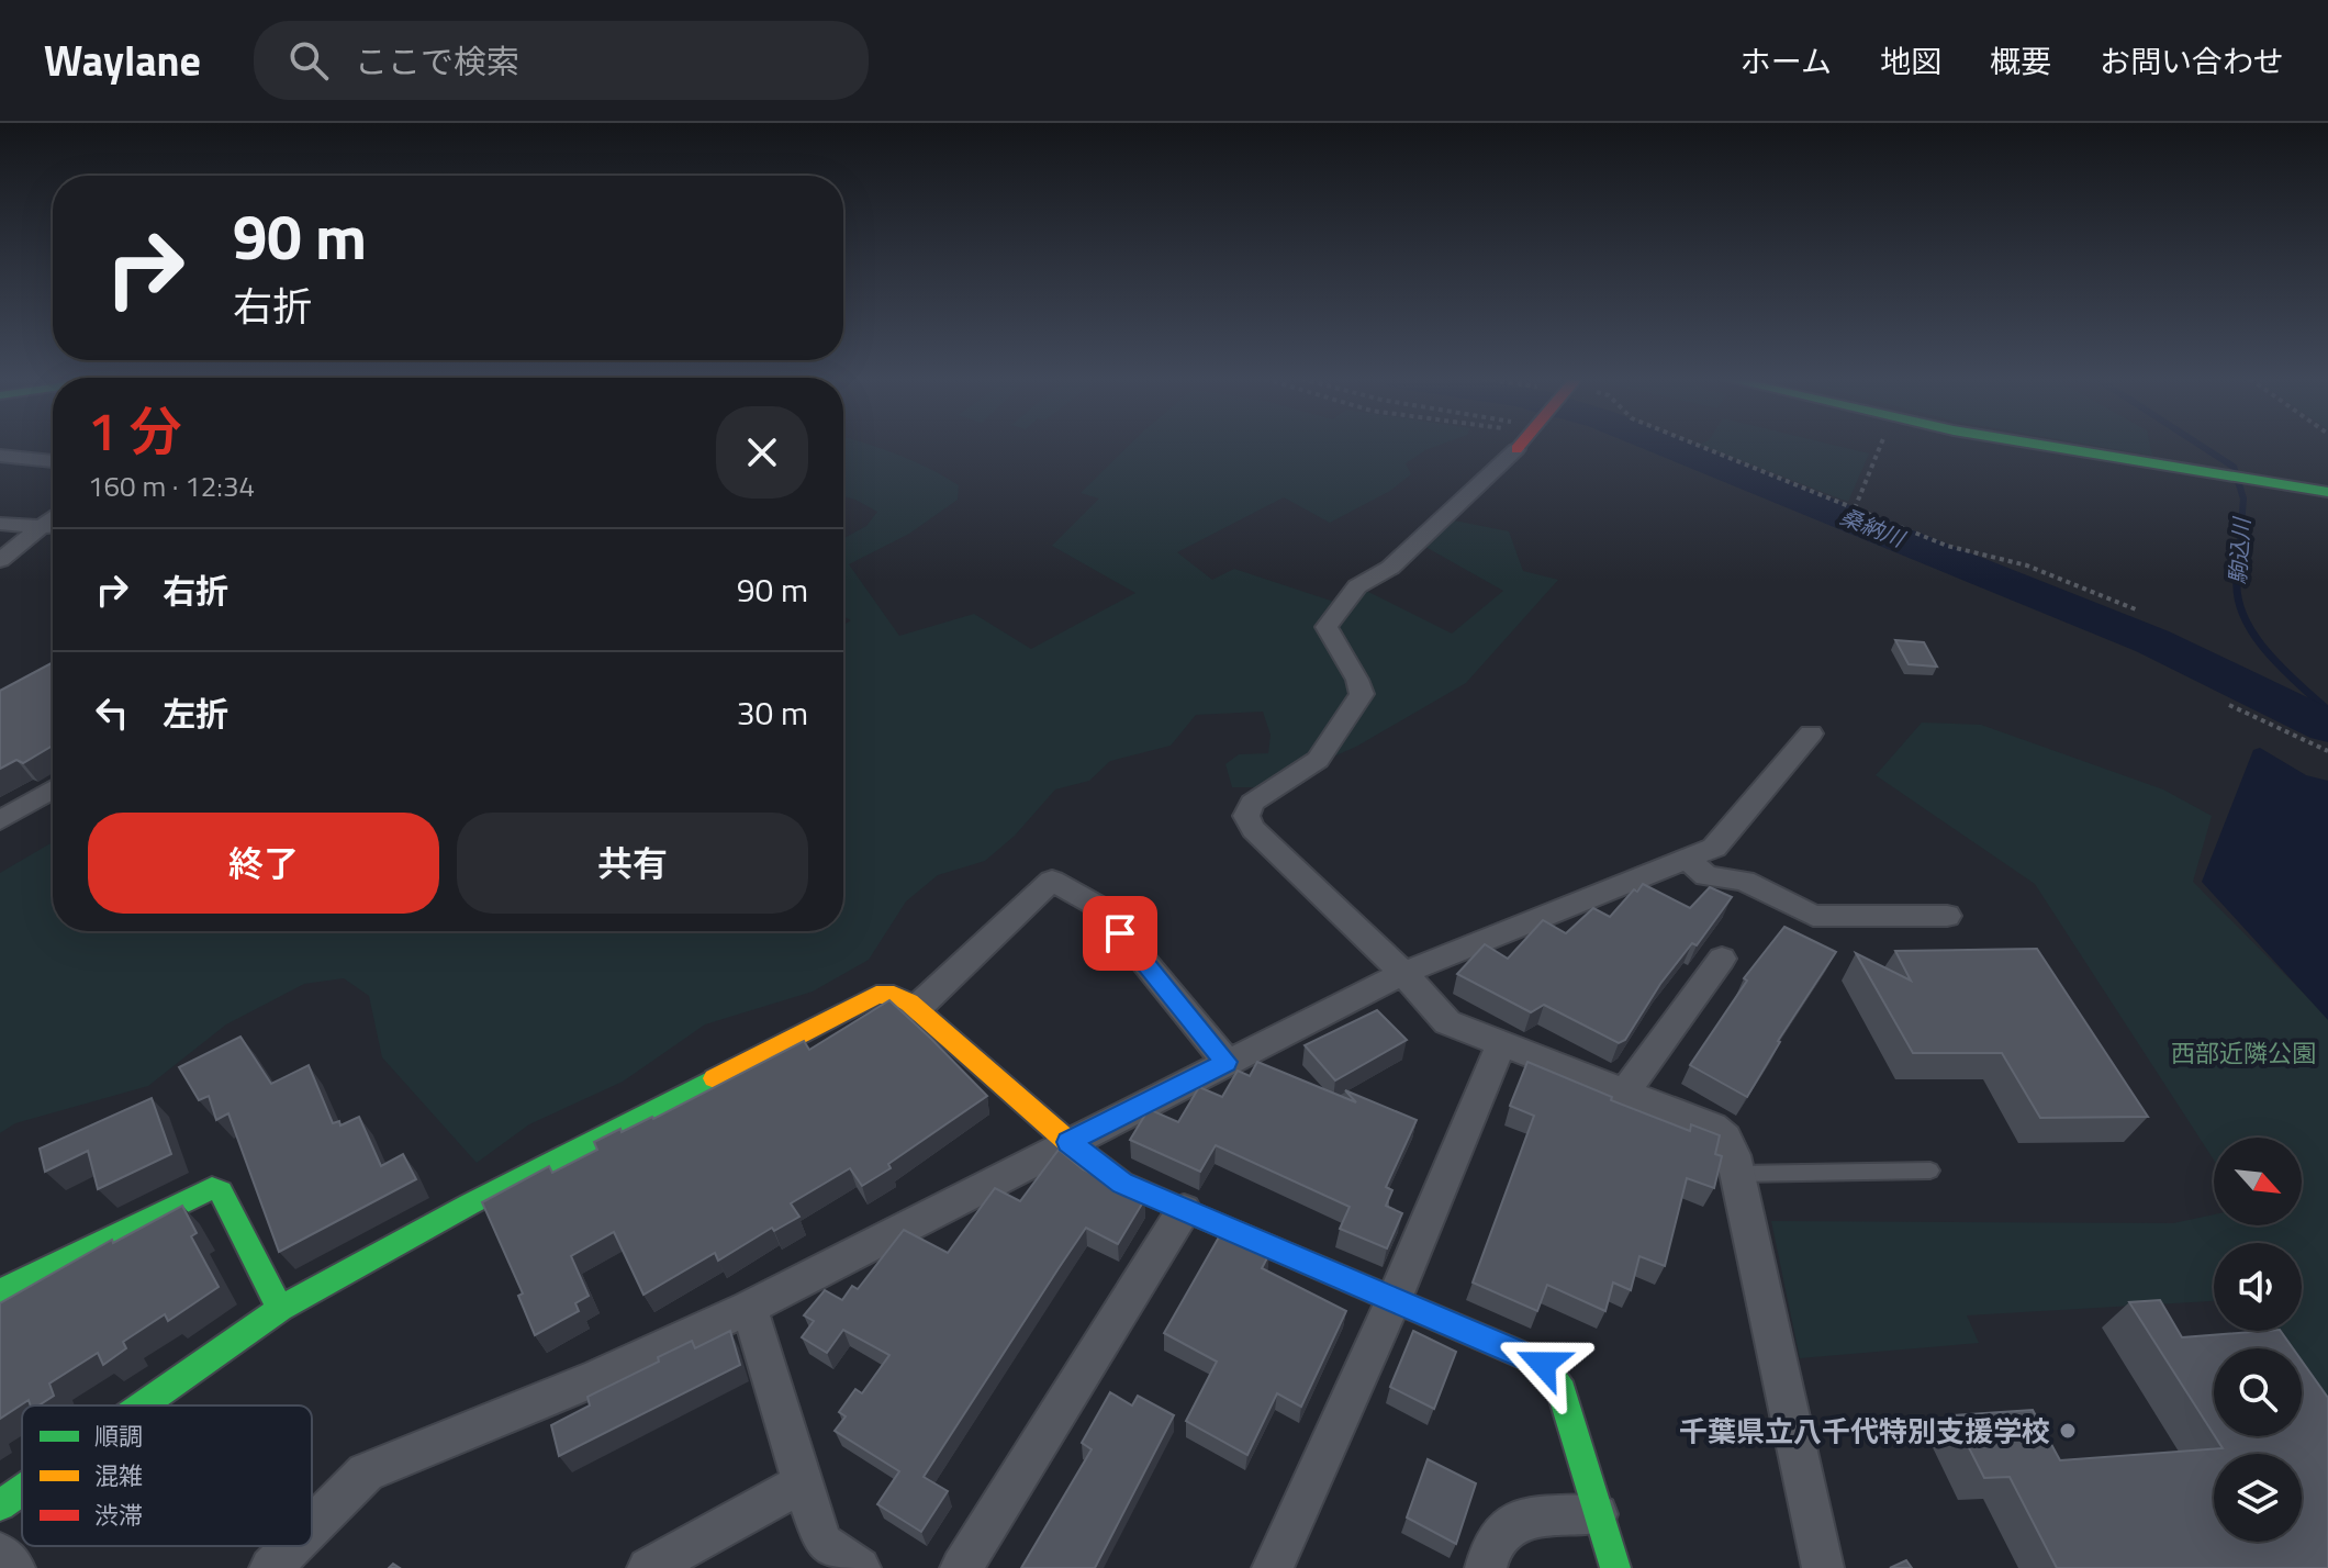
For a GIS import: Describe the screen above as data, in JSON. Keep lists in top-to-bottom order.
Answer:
{
  "water": ["桑納川", "駒込川"],
  "parks": ["西部近隣公園"],
  "places": ["千葉県立八千代特別支援学校"],
  "legend": ["順調", "混雑", "渋滞"],
  "north": "bottom right",
  "page": {
    "header": "Waylane",
    "search": "ここで検索",
    "nav": [
      "ホーム",
      "地図",
      "概要",
      "お問い合わせ"
    ],
    "turn": ["90 m", "右折"],
    "heading": ["1 分", "160 m · 12:34"],
    "list": [
      {
        "name": "右折",
        "value": "90 m"
      },
      {
        "name": "左折",
        "value": "30 m"
      }
    ],
    "buttons": ["終了", "共有"]
  }
}
